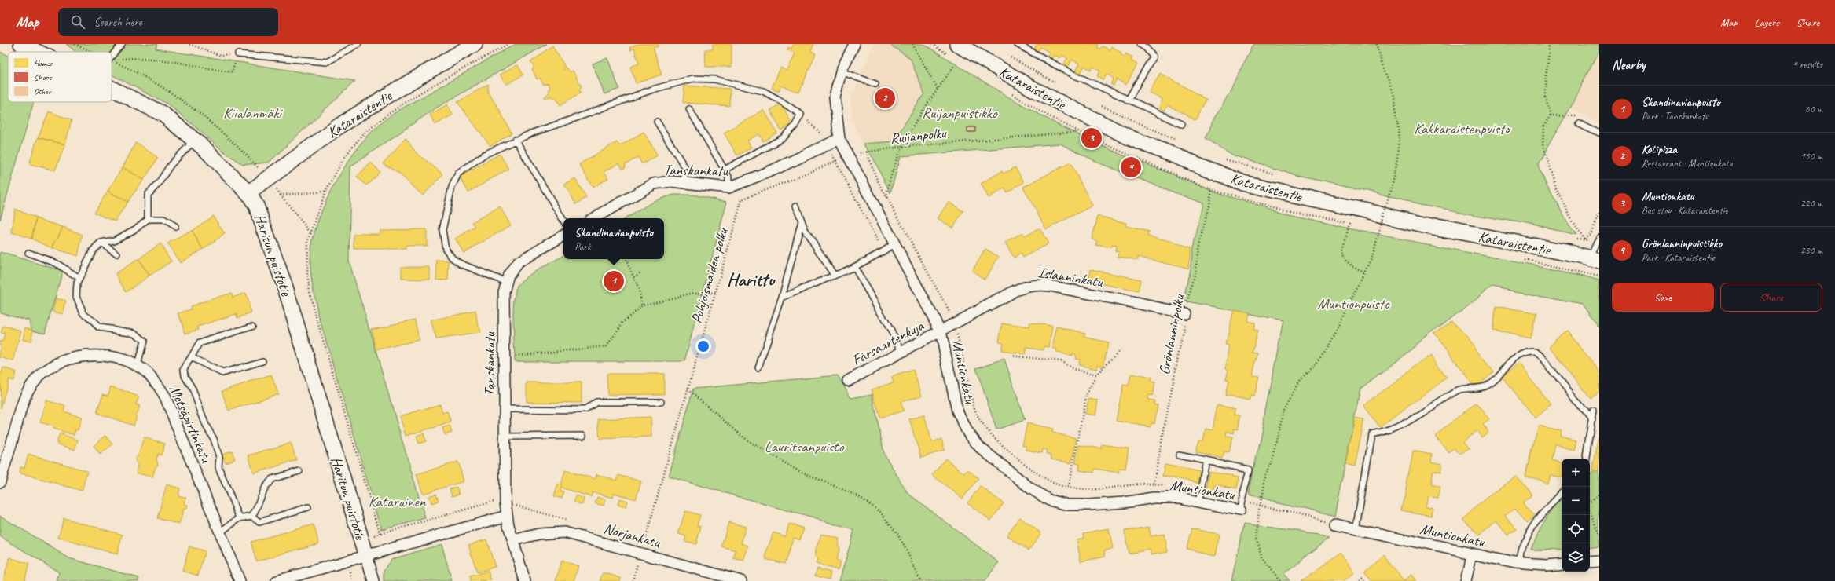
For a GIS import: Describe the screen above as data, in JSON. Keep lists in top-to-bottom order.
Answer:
{
  "streets": {
    "street": [
      "Kataraistentie",
      "Tanskankatu",
      "Haritun puistotie",
      "Islanninkatu",
      "Färsaartenkuja",
      "Muntionkatu",
      "Metsäpirtinkatu",
      "Norjankatu"
    ],
    "path": ["Ruijanpolku", "Pohjoismaiden polku", "Grönlanninpolku"]
  },
  "crossings": [
    ["Kataraistentie", "Haritun puistotie"],
    ["Tanskankatu", "Muntionkatu"],
    ["Tanskankatu", "Norjankatu"],
    ["Pohjoismaiden polku", "Norjankatu"],
    ["Islanninkatu", "Grönlanninpolku"],
    ["Islanninkatu", "Färsaartenkuja"],
    ["Islanninkatu", "Muntionkatu"],
    ["Färsaartenkuja", "Muntionkatu"]
  ],
  "districts": ["Harittu"],
  "parks": [
    "Kiialanmäki",
    "Ruijanpuistikko",
    "Kakkaraistenpuisto",
    "Muntionpuisto",
    "Lauritsanpuisto",
    "Katarainen"
  ],
  "legend": ["Homes", "Shops", "Other"],
  "page": {
    "header": "Map",
    "search": "Search here",
    "nav": ["Map", "Layers", "Share"],
    "heading": ["Nearby", "4 results"],
    "list": [
      {
        "mark": "1",
        "name": "Skandinavianpuisto",
        "note": "Park · Tanskankatu",
        "value": "60 m"
      },
      {
        "mark": "2",
        "name": "Kotipizza",
        "note": "Restaurant · Muntionkatu",
        "value": "150 m"
      },
      {
        "mark": "3",
        "name": "Muntionkatu",
        "note": "Bus stop · Kataraistentie",
        "value": "220 m"
      },
      {
        "mark": "4",
        "name": "Grönlanninpuistikko",
        "note": "Park · Kataraistentie",
        "value": "230 m"
      }
    ],
    "pins": [
      "2",
      "3",
      "4",
      "1"
    ],
    "popup": ["Skandinavianpuisto", "Park"],
    "buttons": ["Save", "Share"],
    "map_buttons": ["+", "−"]
  }
}
